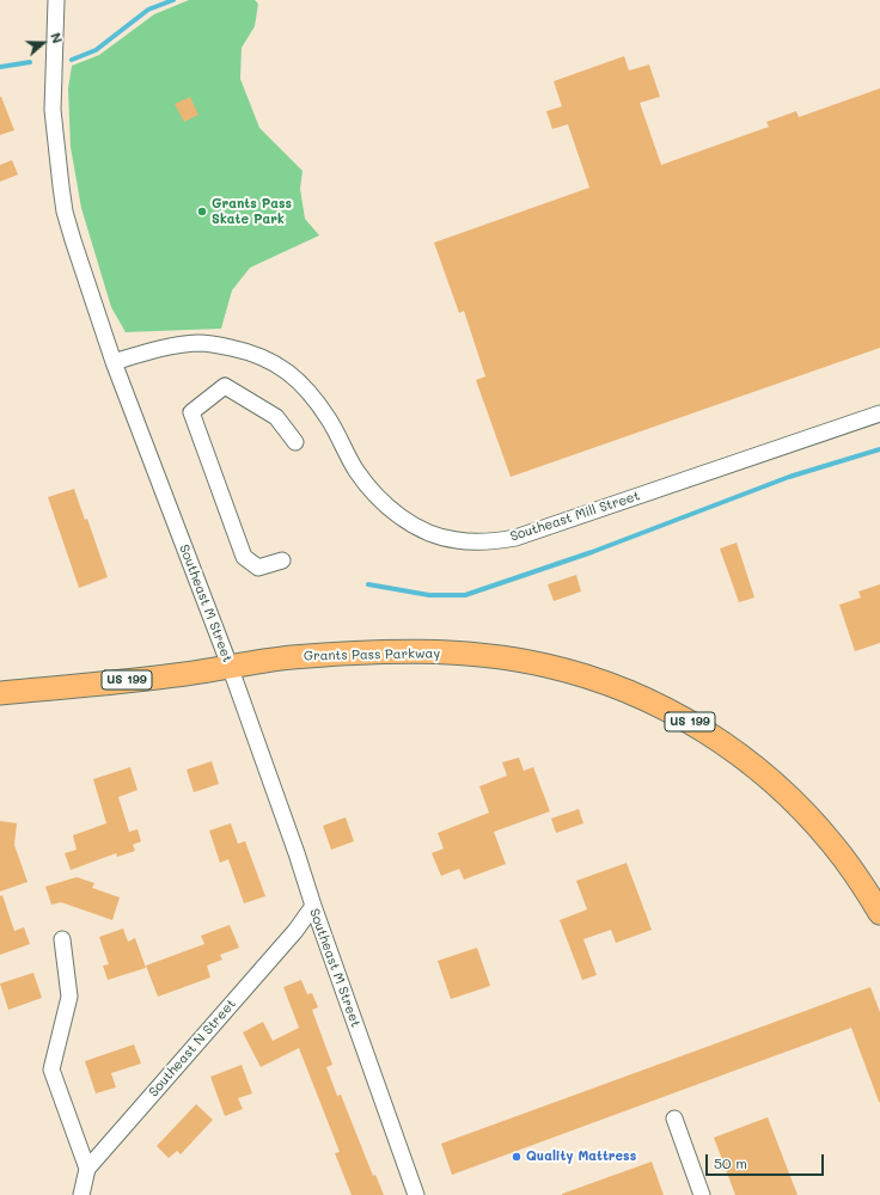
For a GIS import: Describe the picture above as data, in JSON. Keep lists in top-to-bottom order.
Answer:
{
  "streets": {
    "highway": ["Grants Pass Parkway", "US 199"],
    "street": ["Southeast Mill Street", "Southeast M Street", "Southeast N Street"]
  },
  "crossings": [
    ["Southeast Mill Street", "Southeast M Street"],
    ["Southeast M Street", "Grants Pass Parkway"],
    ["Southeast M Street", "Southeast N Street"]
  ],
  "places": ["Grants Pass Skate Park", "Quality Mattress"],
  "scale_bar": "50 m",
  "north": "right"
}
